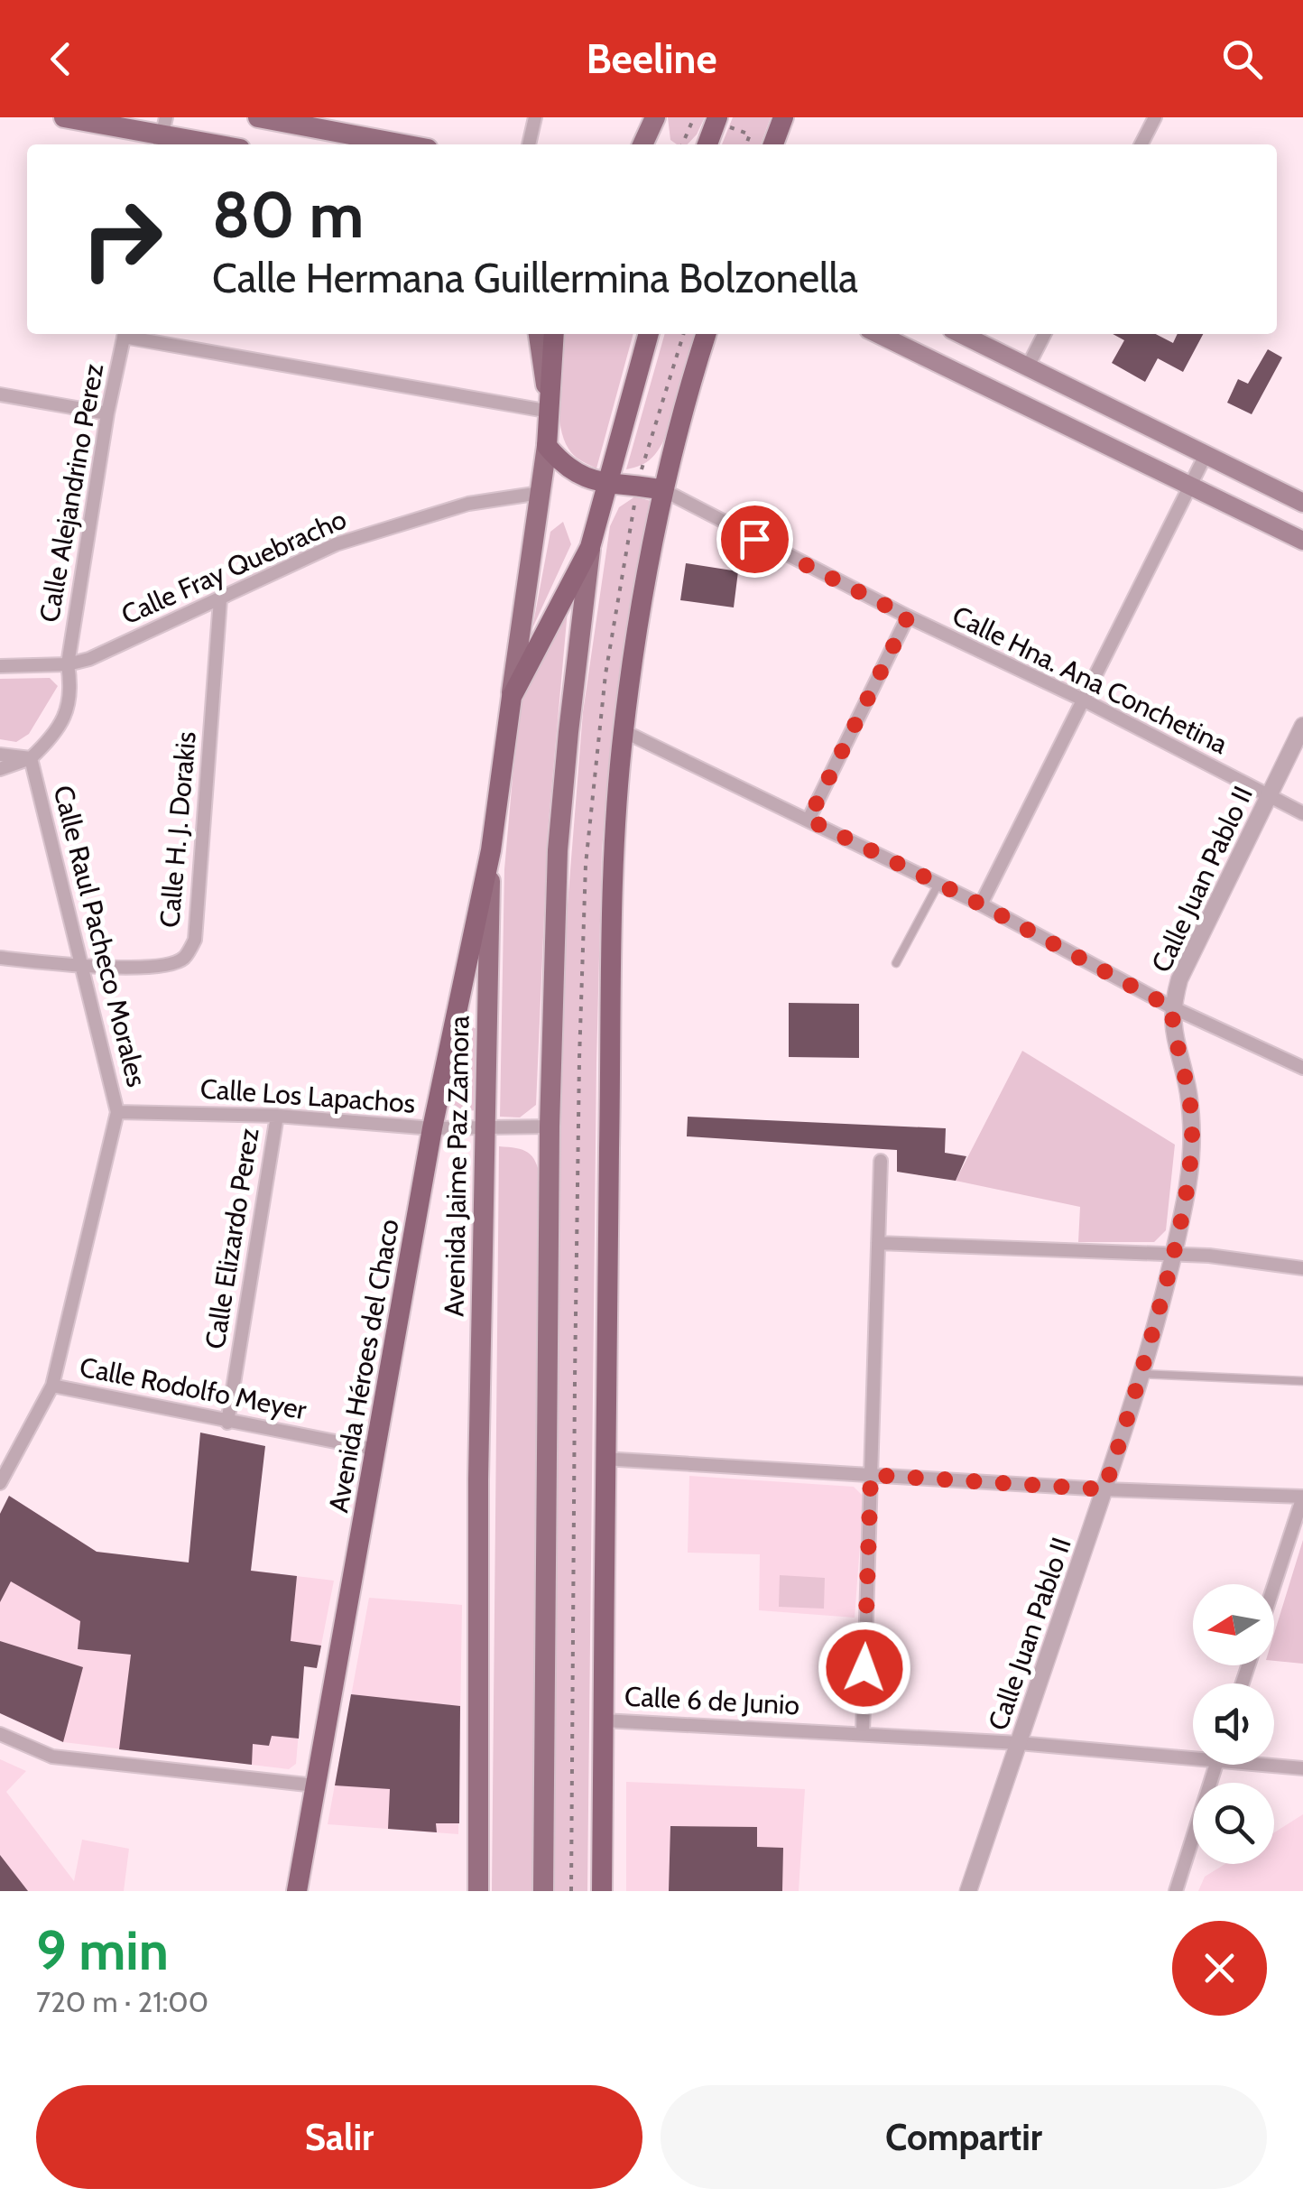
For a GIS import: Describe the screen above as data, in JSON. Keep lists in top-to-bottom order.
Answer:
{
  "streets": {
    "highway": ["Avenida Jaime Paz Zamora", "Avenida Héroes del Chaco"],
    "street": [
      "Calle Alejandrino Perez",
      "Calle Fray Quebracho",
      "Calle Hna. Ana Conchetina",
      "Calle H. J. Dorakis",
      "Calle Juan Pablo II",
      "Calle Raul Pacheco Morales",
      "Calle Los Lapachos",
      "Calle Elizardo Perez",
      "Calle Rodolfo Meyer",
      "Calle 6 de Junio"
    ]
  },
  "crossings": [
    ["Calle Alejandrino Perez", "Calle Fray Quebracho"],
    ["Calle Alejandrino Perez", "Calle Raul Pacheco Morales"],
    ["Calle Fray Quebracho", "Calle H. J. Dorakis"],
    ["Calle Fray Quebracho", "Avenida Jaime Paz Zamora"],
    ["Calle Hna. Ana Conchetina", "Calle Juan Pablo II"],
    ["Calle H. J. Dorakis", "Calle Raul Pacheco Morales"],
    ["Calle Juan Pablo II", "Calle 6 de Junio"],
    ["Calle Raul Pacheco Morales", "Calle Los Lapachos"],
    ["Calle Raul Pacheco Morales", "Calle Rodolfo Meyer"],
    ["Calle Los Lapachos", "Avenida Jaime Paz Zamora"],
    ["Calle Los Lapachos", "Calle Elizardo Perez"],
    ["Calle Los Lapachos", "Avenida Héroes del Chaco"],
    ["Avenida Jaime Paz Zamora", "Avenida Héroes del Chaco"],
    ["Calle Elizardo Perez", "Calle Rodolfo Meyer"],
    ["Avenida Héroes del Chaco", "Calle Rodolfo Meyer"]
  ],
  "north": "left",
  "page": {
    "header": "Beeline",
    "turn": ["80 m", "Calle Hermana Guillermina Bolzonella"],
    "heading": ["9 min", "720 m · 21:00"],
    "buttons": ["Salir", "Compartir"]
  }
}
